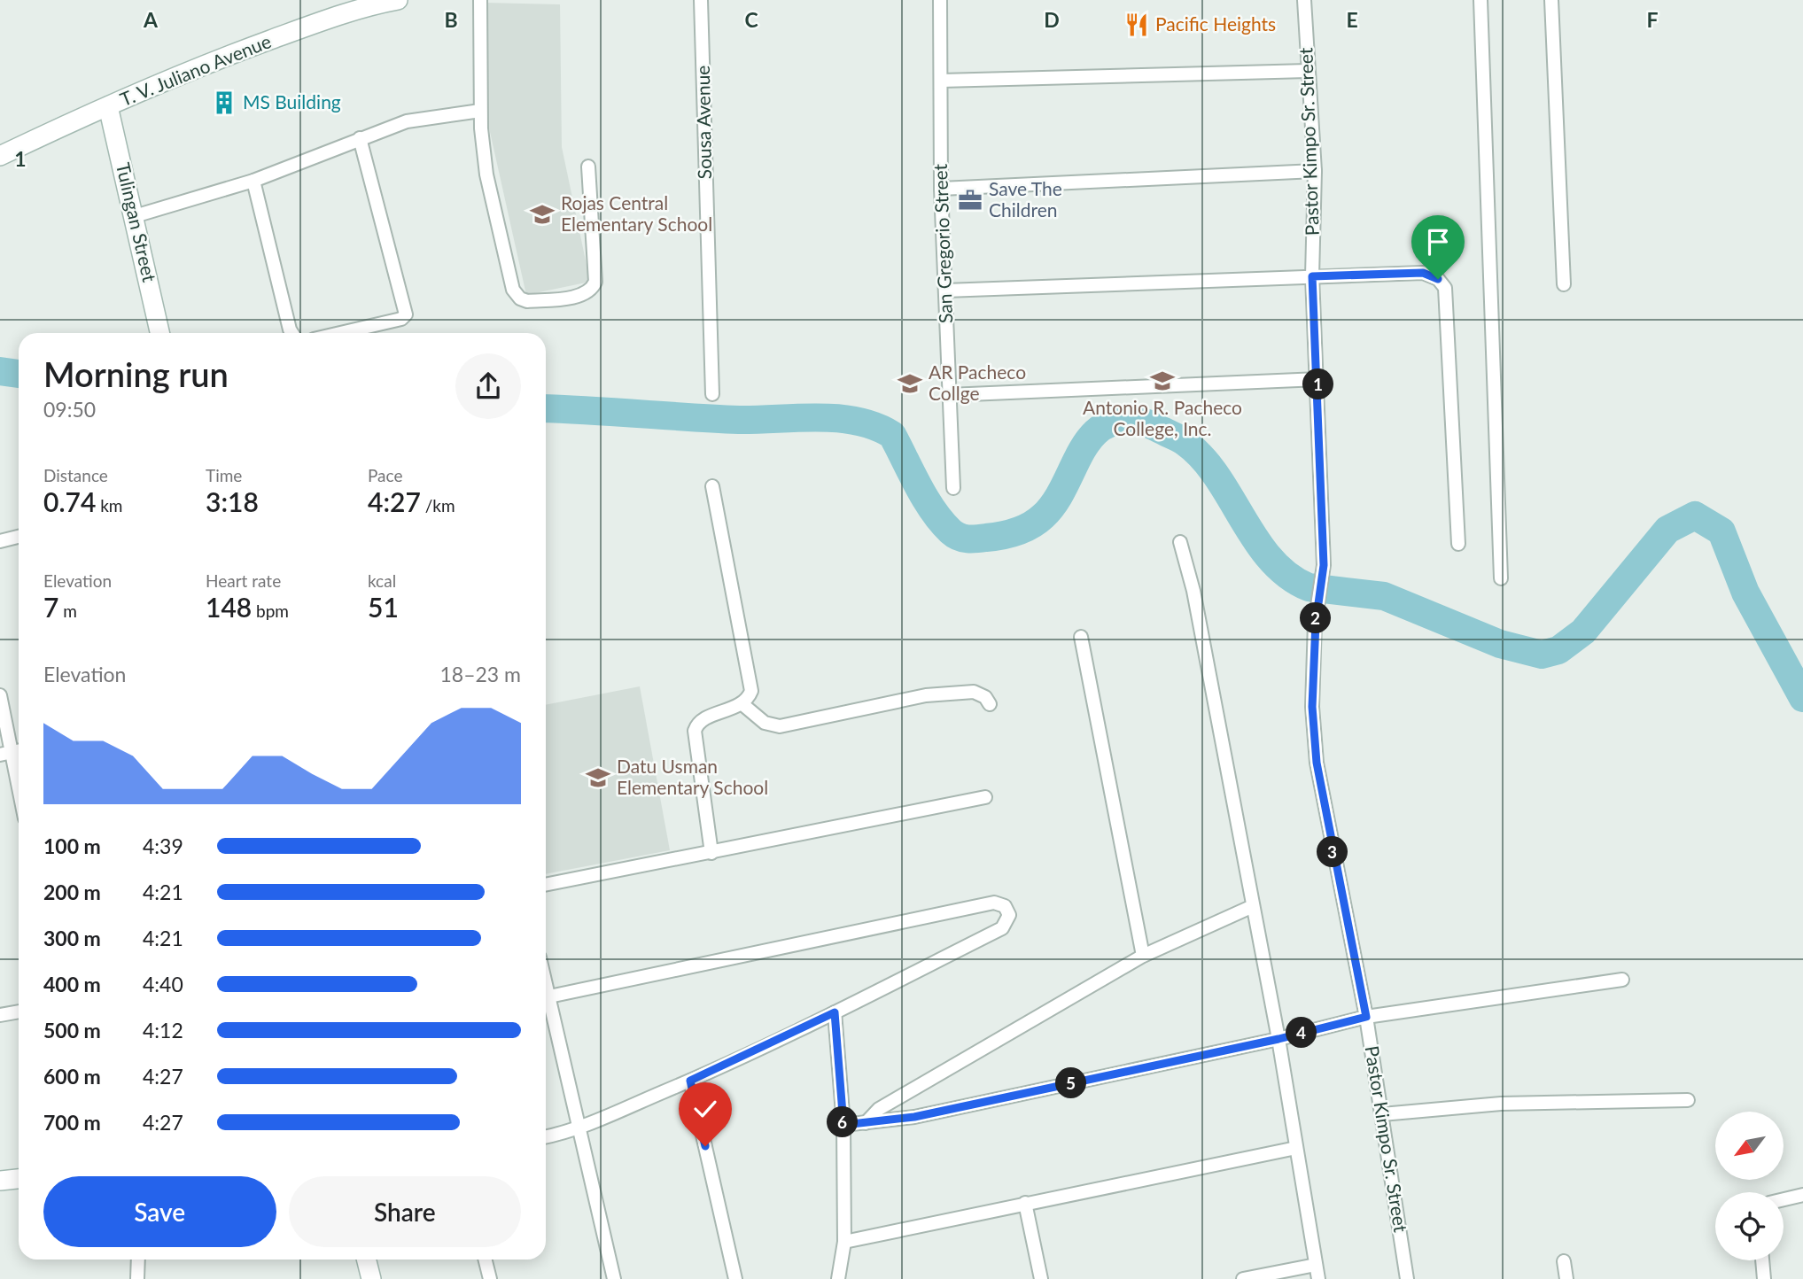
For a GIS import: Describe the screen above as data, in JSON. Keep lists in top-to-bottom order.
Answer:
{
  "streets": {
    "main road": ["T. V. Juliano Avenue", "Tulingan Street"],
    "street": ["Sousa Avenue", "Pastor Kimpo Sr. Street", "San Gregorio Street"]
  },
  "crossings": [
    ["T. V. Juliano Avenue", "Tulingan Street"]
  ],
  "places": {
    "restaurant": ["Pacific Heights"],
    "building": ["MS Building"],
    "office": ["Save The Children"],
    "school or university": [
      "Rojas Central Elementary School",
      "Antonio R. Pacheco College, Inc.",
      "AR Pacheco Collge",
      "Datu Usman Elementary School"
    ]
  },
  "north": "bottom left",
  "page": {
    "heading": ["Morning run", "09:50"],
    "pins": [
      "1",
      "2",
      "3",
      "4",
      "5",
      "6"
    ],
    "stats": [
      ["Distance", "0.74 km"],
      ["Time", "3:18"],
      ["Pace", "4:27 /km"],
      ["Elevation", "7 m"],
      ["Heart rate", "148 bpm"],
      ["kcal", "51"]
    ],
    "chart": ["Elevation", "18–23 m"],
    "list": [
      {
        "name": "100 m",
        "note": "4:39"
      },
      {
        "name": "200 m",
        "note": "4:21"
      },
      {
        "name": "300 m",
        "note": "4:21"
      },
      {
        "name": "400 m",
        "note": "4:40"
      },
      {
        "name": "500 m",
        "note": "4:12"
      },
      {
        "name": "600 m",
        "note": "4:27"
      },
      {
        "name": "700 m",
        "note": "4:27"
      }
    ],
    "buttons": ["Save", "Share"]
  },
  "grid": {
    "columns": [
      "A",
      "B",
      "C",
      "D",
      "E",
      "F"
    ],
    "rows": ["1"]
  }
}
